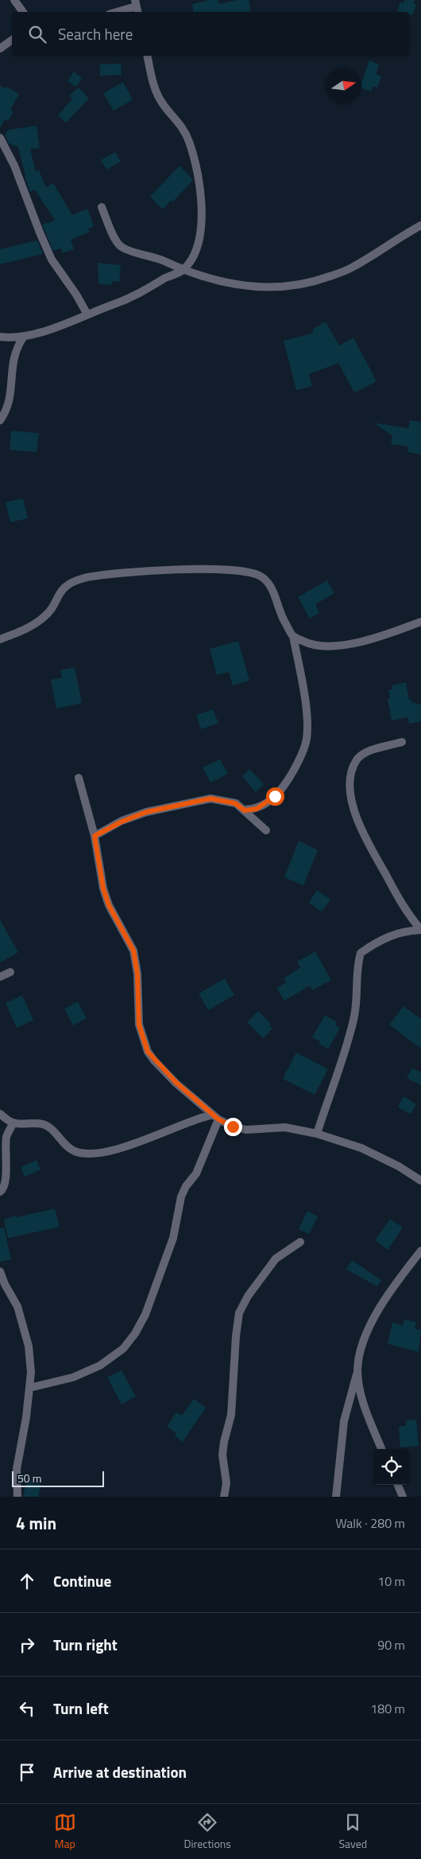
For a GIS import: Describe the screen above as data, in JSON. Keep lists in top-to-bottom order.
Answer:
{
  "scale_bar": "50 m",
  "north": "right",
  "page": {
    "search": "Search here",
    "scale": "50 m",
    "heading": ["4 min", "Walk · 280 m"],
    "list": [
      ["Continue", "10 m"],
      ["Turn right", "90 m"],
      ["Turn left", "180 m"],
      "Arrive at destination"
    ],
    "nav": ["Map", "Directions", "Saved"]
  }
}
